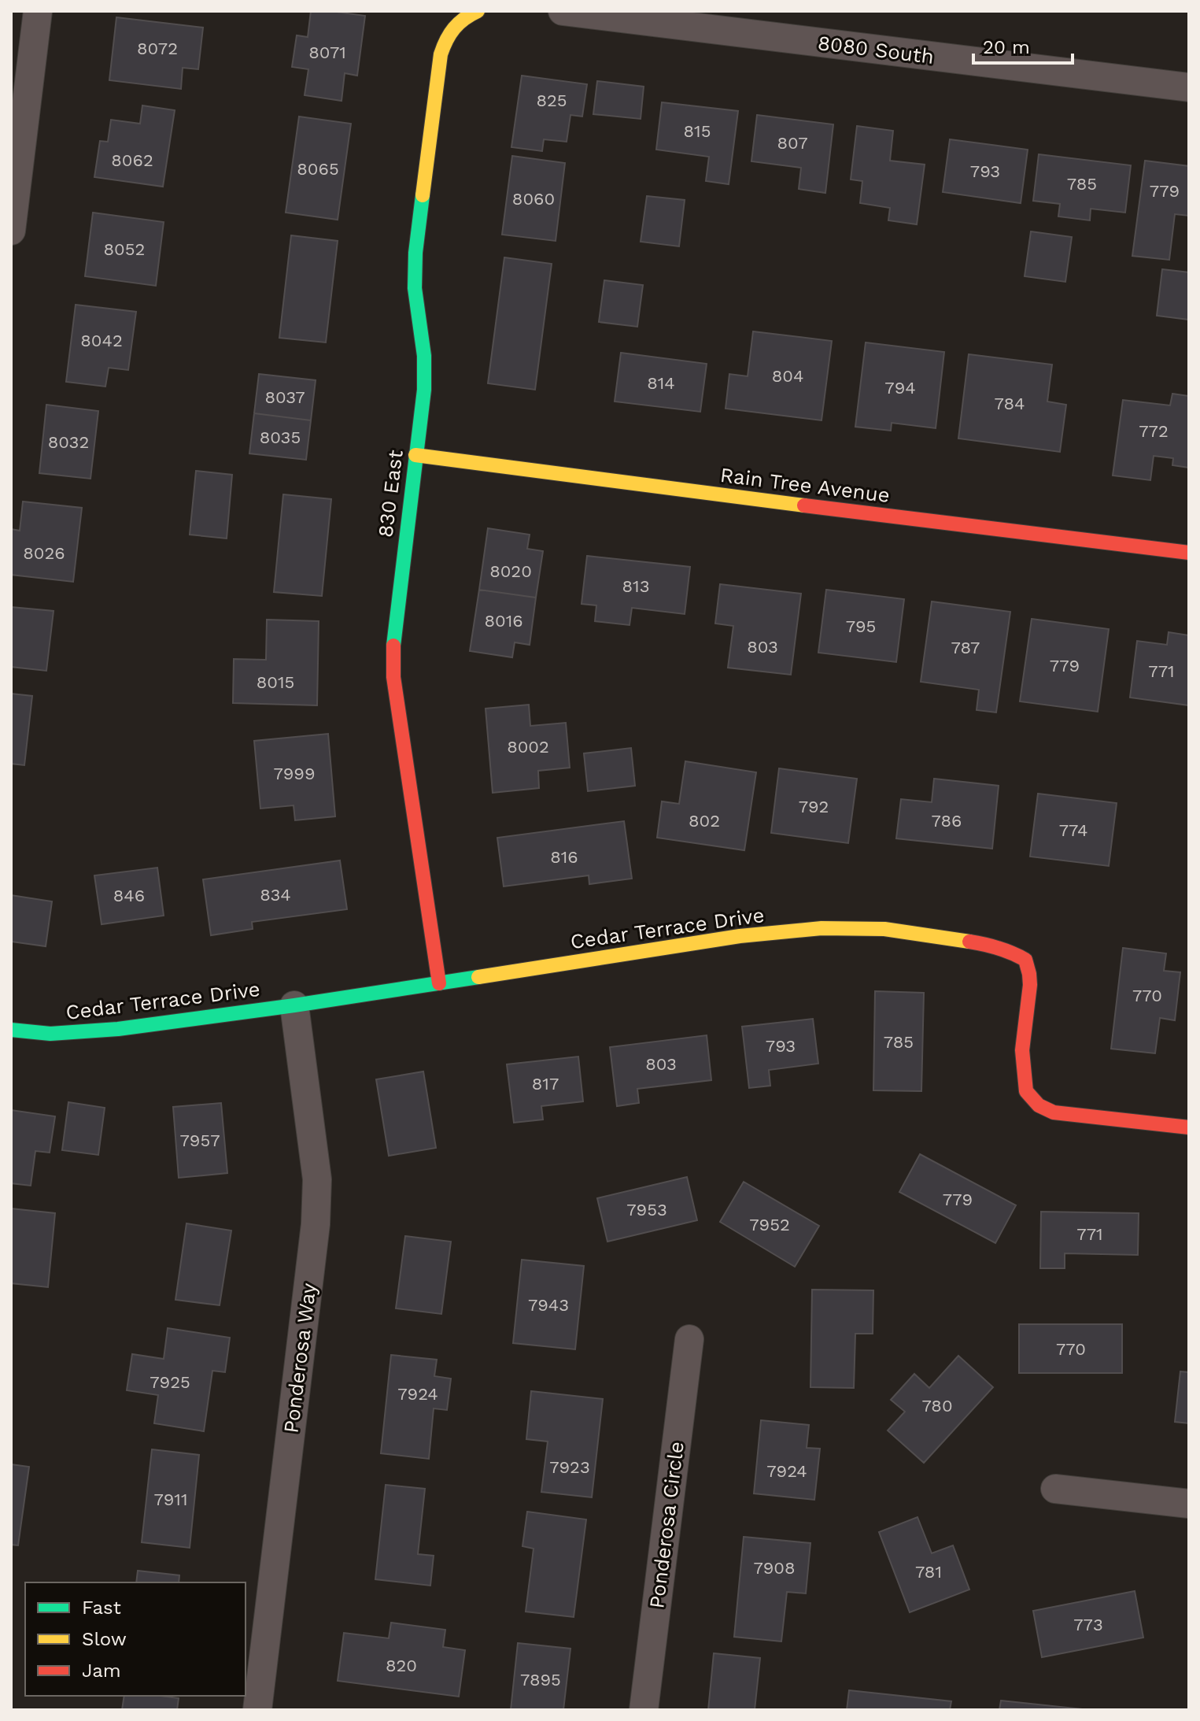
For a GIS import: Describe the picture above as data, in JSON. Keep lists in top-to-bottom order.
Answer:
{
  "streets": {
    "street": [
      "8080 South",
      "Rain Tree Avenue",
      "830 East",
      "Cedar Terrace Drive",
      "Ponderosa Way",
      "Ponderosa Circle"
    ]
  },
  "crossings": [
    ["Rain Tree Avenue", "830 East"],
    ["830 East", "Cedar Terrace Drive"],
    ["Cedar Terrace Drive", "Ponderosa Way"]
  ],
  "house_numbers": [
    "8072",
    "8071",
    "825",
    "815",
    "807",
    "8062",
    "8065",
    "793",
    "785",
    "779",
    "8060",
    "8052",
    "8042",
    "804",
    "814",
    "794",
    "8037",
    "784",
    "772",
    "8035",
    "8032",
    "8026",
    "8020",
    "813",
    "8016",
    "795",
    "803",
    "787",
    "779",
    "771",
    "8015",
    "8002",
    "7999",
    "792",
    "802",
    "786",
    "774",
    "816",
    "834",
    "846",
    "770",
    "785",
    "793",
    "803",
    "817",
    "7957",
    "779",
    "7953",
    "7952",
    "771",
    "7943",
    "770",
    "7925",
    "7924",
    "780",
    "7923",
    "7924",
    "7911",
    "7908",
    "781",
    "773",
    "820",
    "7895"
  ],
  "legend": ["Fast", "Slow", "Jam"],
  "scale_bar": "20 m"
}
